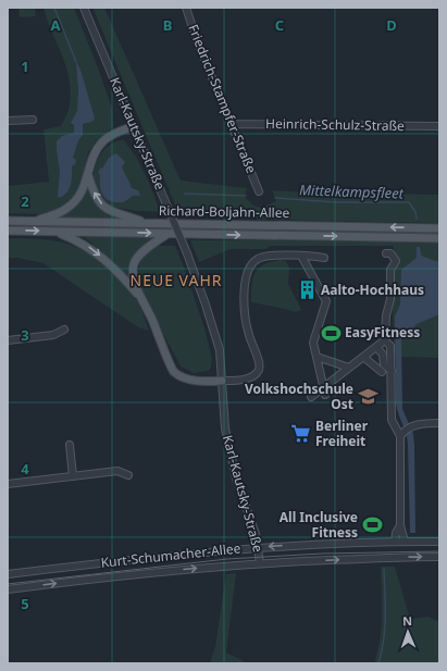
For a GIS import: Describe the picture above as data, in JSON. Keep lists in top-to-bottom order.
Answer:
{
  "streets": {
    "main road": ["Richard-Boljahn-Allee"],
    "street": [
      "Friedrich-Stampfer-Straße",
      "Heinrich-Schulz-Straße",
      "Karl-Kautsky-Straße",
      "Kurt-Schumacher-Allee"
    ]
  },
  "crossings": [
    ["Friedrich-Stampfer-Straße", "Heinrich-Schulz-Straße"],
    ["Karl-Kautsky-Straße", "Kurt-Schumacher-Allee"]
  ],
  "districts": ["NEUE VAHR"],
  "water": ["Mittelkampsfleet"],
  "places": {
    "building": ["Aalto-Hochhaus"],
    "sports": ["EasyFitness", "All Inclusive Fitness"],
    "school or university": ["Volkshochschule Ost"],
    "supermarket": ["Berliner Freiheit"]
  },
  "north": "top",
  "grid": {
    "columns": [
      "A",
      "B",
      "C",
      "D"
    ],
    "rows": [
      "1",
      "2",
      "3",
      "4",
      "5"
    ]
  }
}
